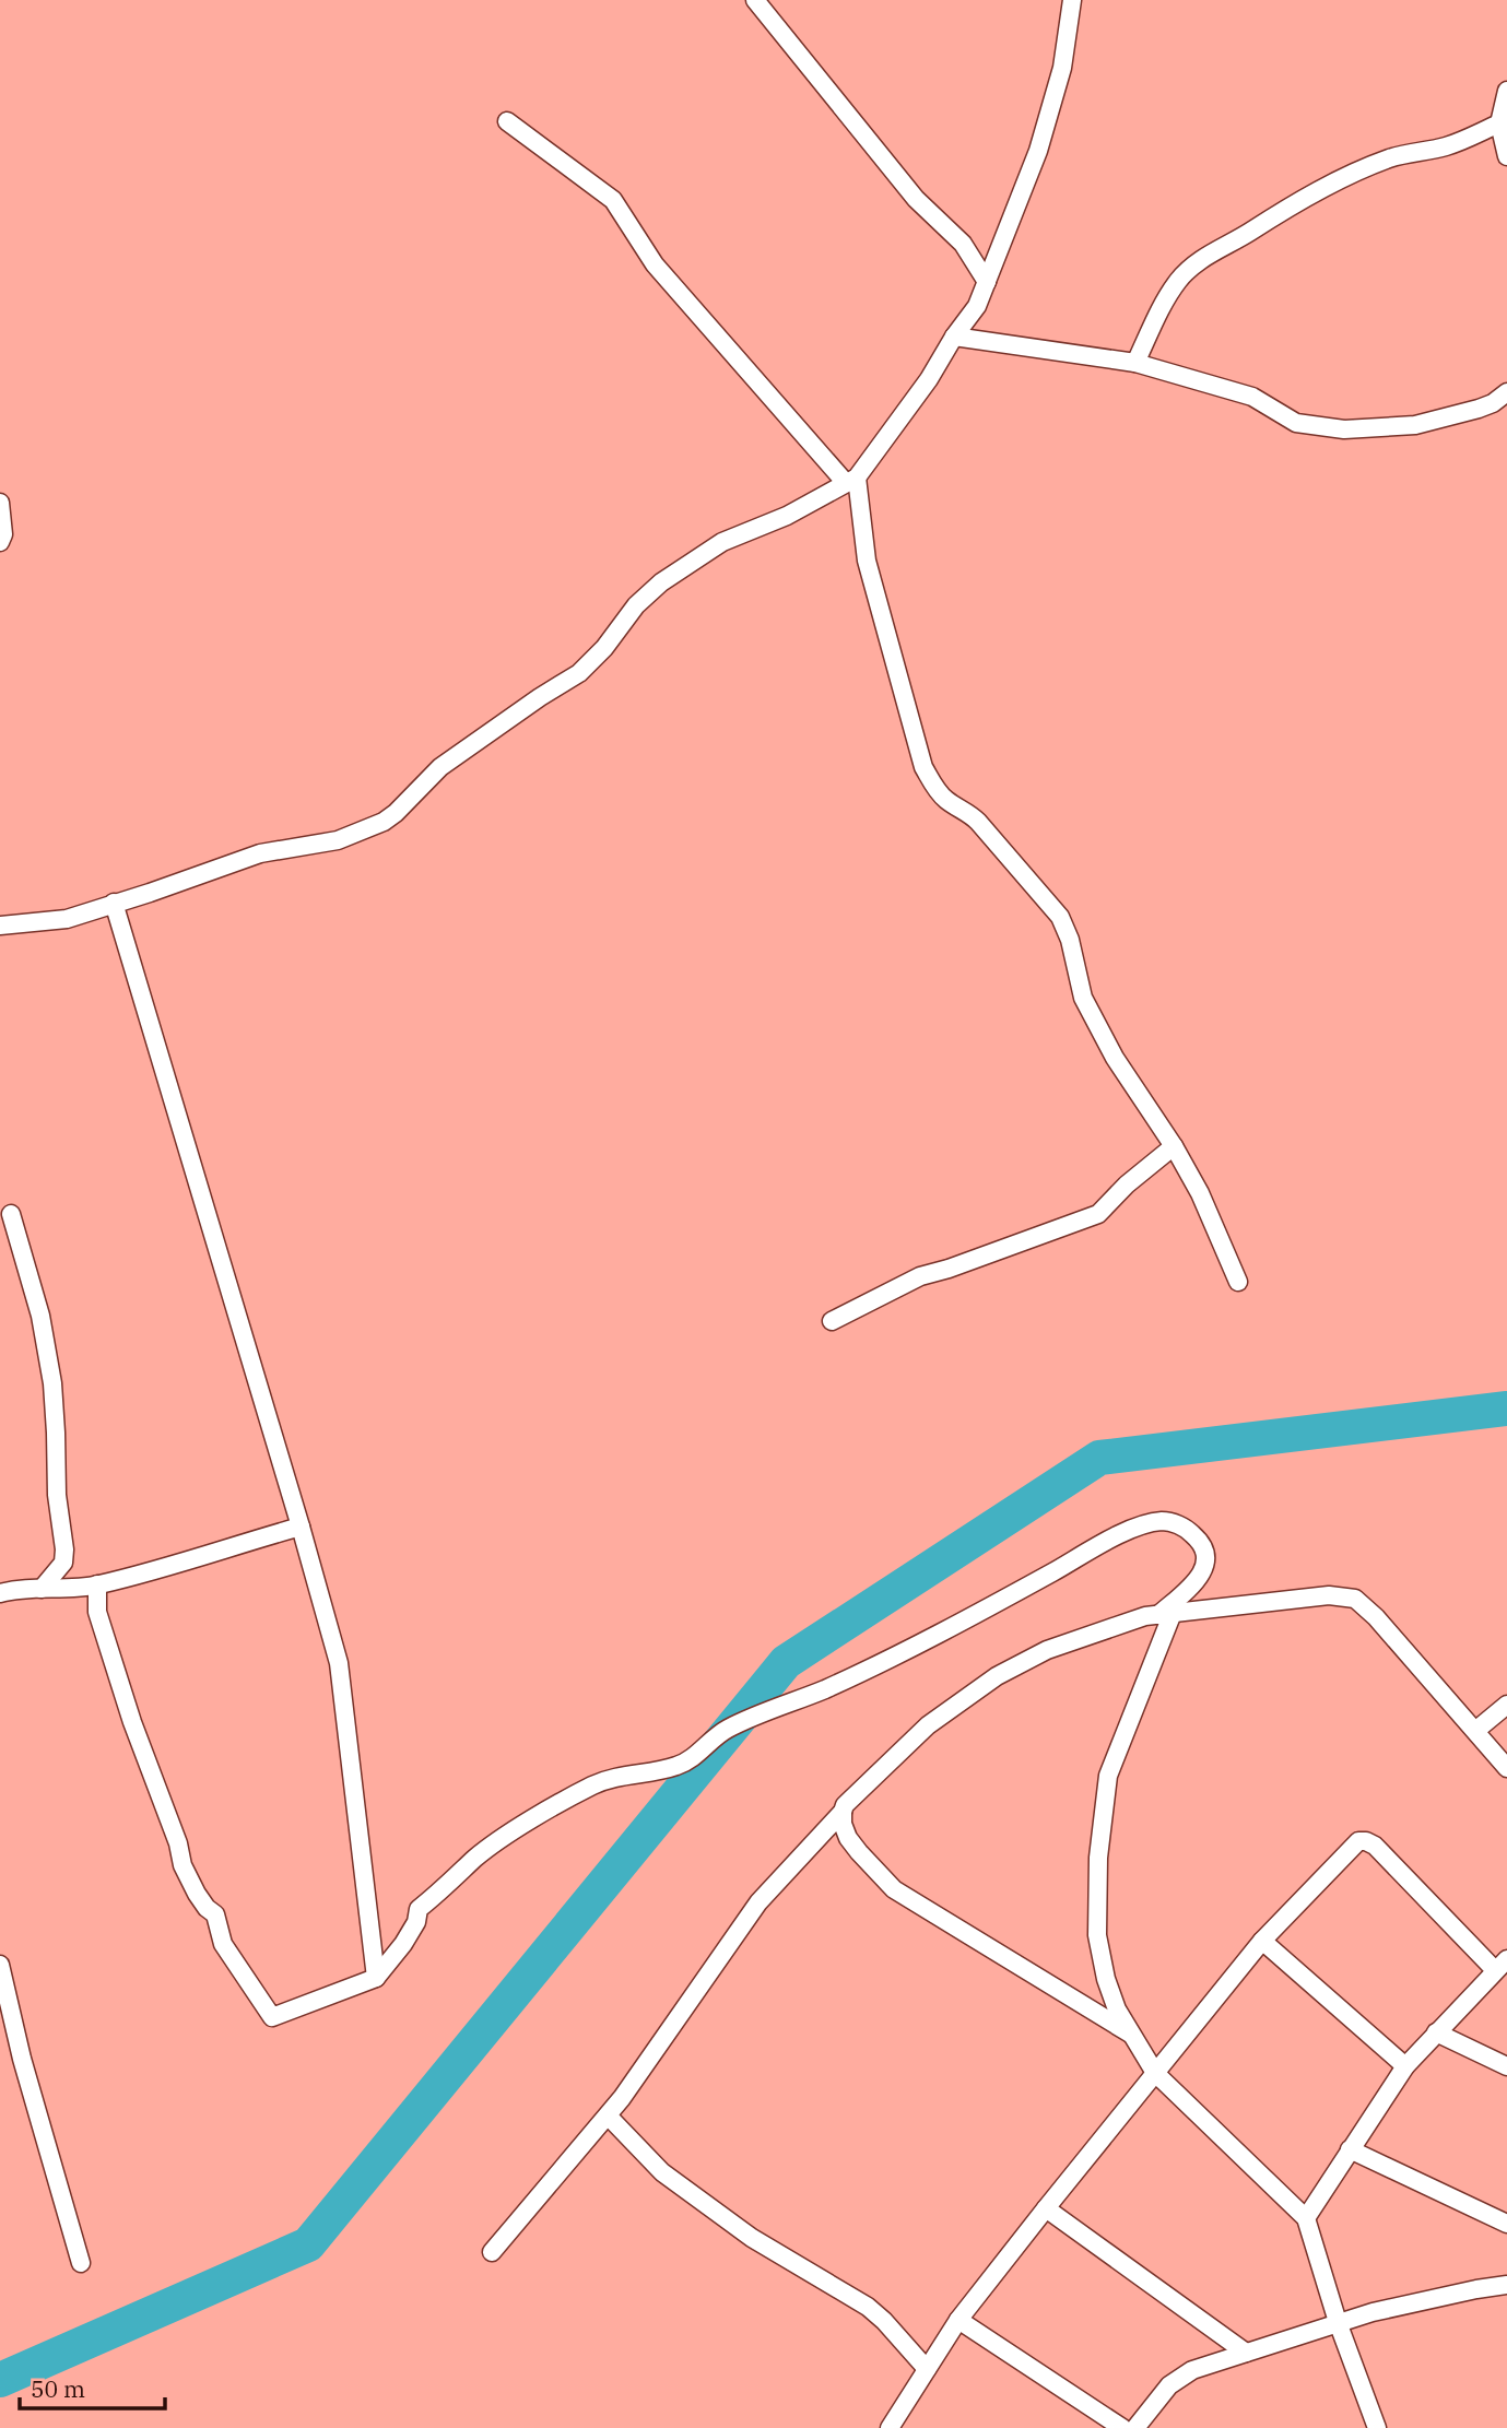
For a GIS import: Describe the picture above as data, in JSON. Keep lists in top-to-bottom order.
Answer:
{
  "scale_bar": "50 m"
}
